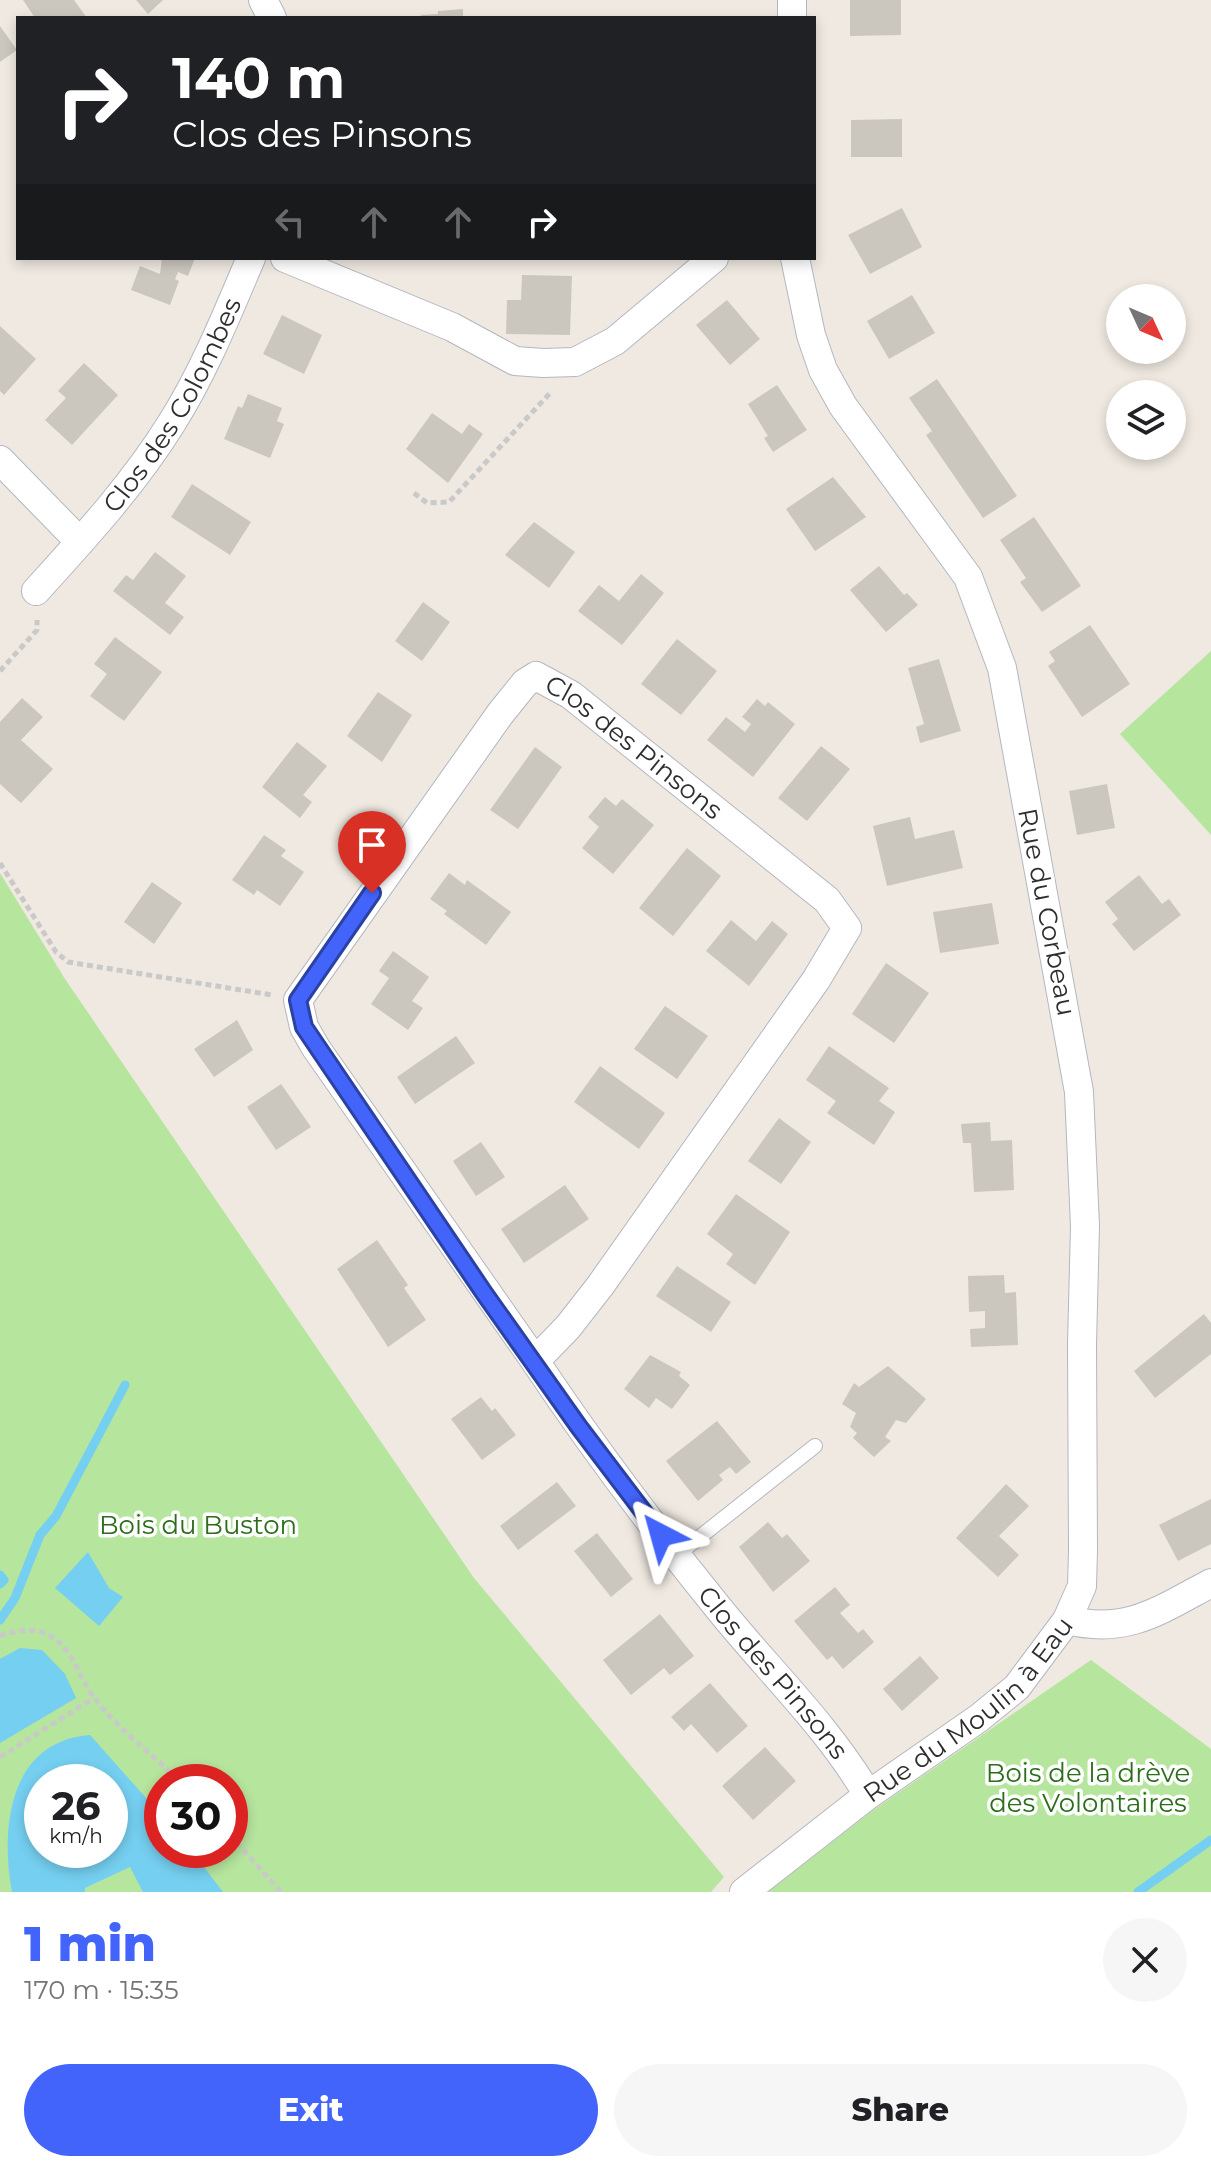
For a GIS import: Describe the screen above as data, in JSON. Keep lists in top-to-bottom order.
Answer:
{
  "streets": {
    "street": [
      "Clos des Colombes",
      "Clos des Pinsons",
      "Rue du Corbeau",
      "Rue du Moulin à Eau"
    ]
  },
  "crossings": [
    ["Clos des Pinsons", "Rue du Moulin à Eau"],
    ["Rue du Corbeau", "Rue du Moulin à Eau"]
  ],
  "parks": ["Bois du Buston", "Bois de la drève des Volontaires"],
  "north": "bottom right",
  "page": {
    "turn": ["140 m", "Clos des Pinsons"],
    "speed": "26 km/h",
    "limit": "30",
    "heading": ["1 min", "170 m · 15:35"],
    "buttons": ["Exit", "Share"]
  }
}
